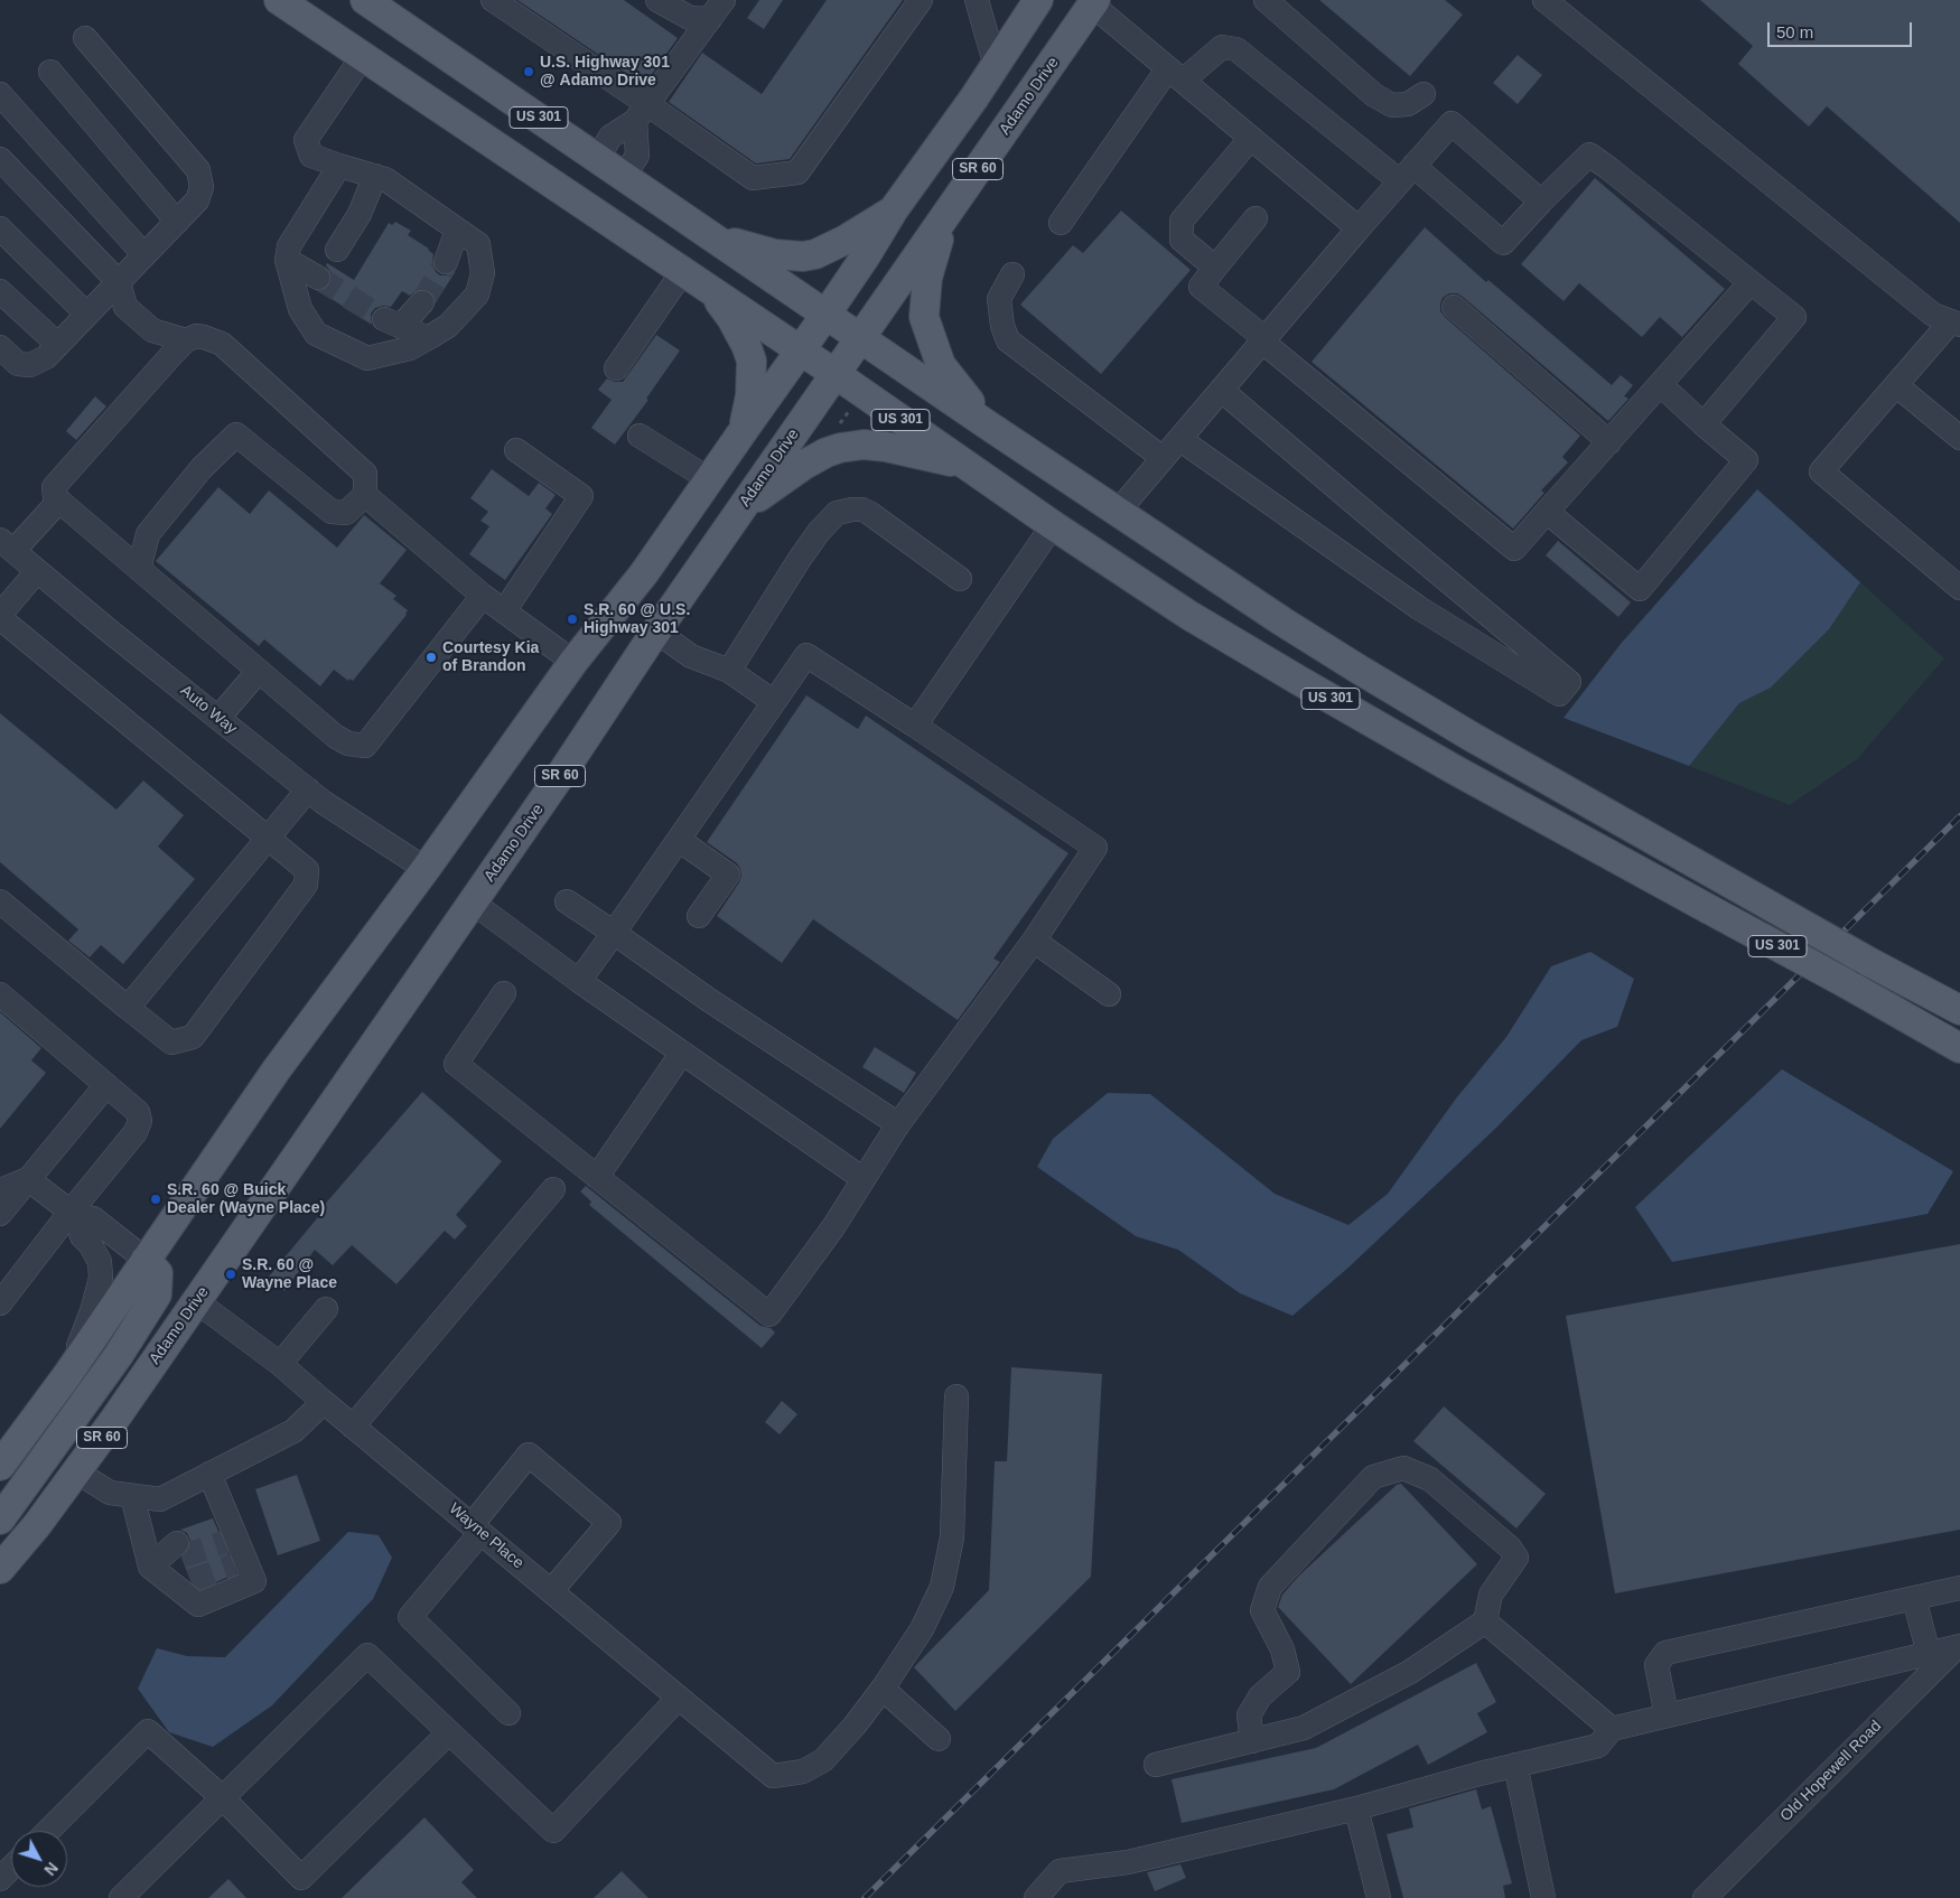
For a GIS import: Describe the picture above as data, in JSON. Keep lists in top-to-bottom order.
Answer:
{
  "streets": {
    "main road": ["Adamo Drive", "US 301", "SR 60"],
    "street": ["Auto Way", "Wayne Place", "Old Hopewell Road"]
  },
  "crossings": [
    ["Adamo Drive", "US 301"],
    ["Adamo Drive", "Wayne Place"],
    ["US 301", "SR 60"]
  ],
  "places": [
    "U.S. Highway 301 @ Adamo Drive",
    "S.R. 60 @ U.S. Highway 301",
    "Courtesy Kia of Brandon",
    "S.R. 60 @ Buick Dealer (Wayne Place)",
    "S.R. 60 @ Wayne Place"
  ],
  "scale_bar": "50 m",
  "north": "bottom right"
}
